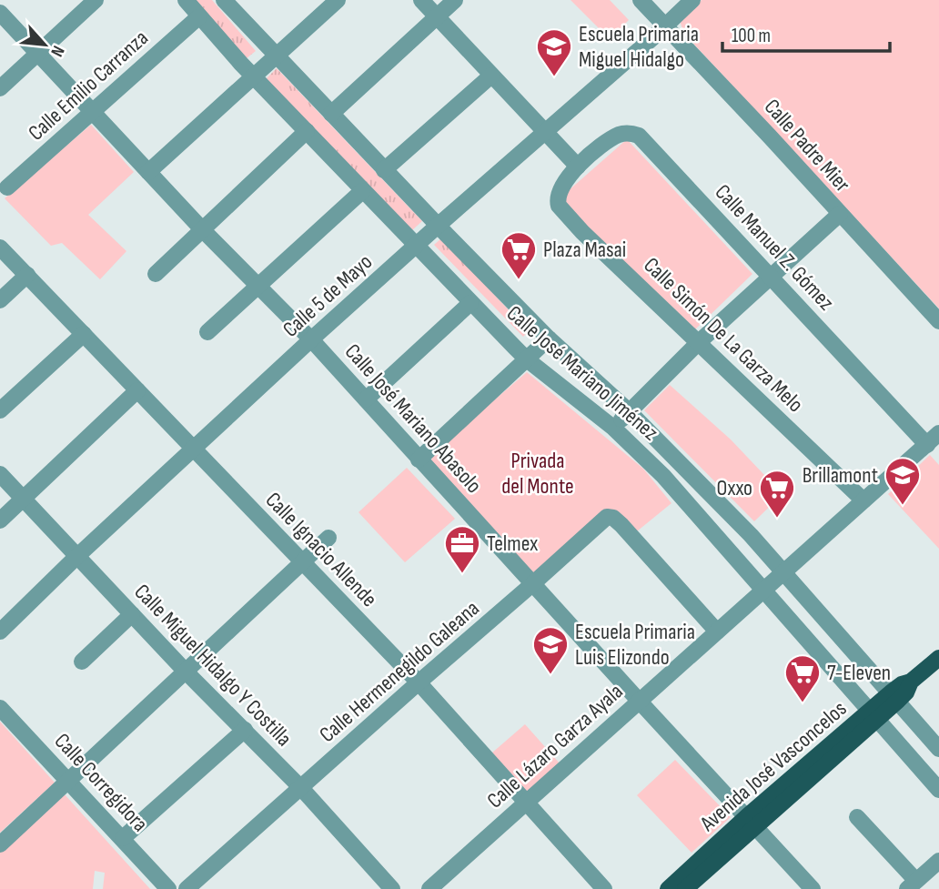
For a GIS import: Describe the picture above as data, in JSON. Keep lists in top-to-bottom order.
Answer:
{
  "streets": {
    "main road": ["Avenida José Vasconcelos"],
    "street": [
      "Calle Emilio Carranza",
      "Calle Padre Mier",
      "Calle Manuel Z. Gómez",
      "Calle 5 de Mayo",
      "Calle Simón De La Garza Melo",
      "Calle José Mariano Jiménez",
      "Calle José Mariano Abasolo",
      "Calle Ignacio Allende",
      "Calle Miguel Hidalgo Y Costilla",
      "Calle Hermenegildo Galeana",
      "Calle Lázaro Garza Ayala",
      "Calle Corregidora"
    ]
  },
  "crossings": [
    ["Calle Emilio Carranza", "Calle José Mariano Jiménez"],
    ["Calle Emilio Carranza", "Calle José Mariano Abasolo"],
    ["Calle Padre Mier", "Calle 5 de Mayo"],
    ["Calle Manuel Z. Gómez", "Calle Simón De La Garza Melo"],
    ["Calle Manuel Z. Gómez", "Calle Lázaro Garza Ayala"],
    ["Calle 5 de Mayo", "Calle José Mariano Jiménez"],
    ["Calle 5 de Mayo", "Calle José Mariano Abasolo"],
    ["Calle 5 de Mayo", "Calle Ignacio Allende"],
    ["Calle 5 de Mayo", "Calle Miguel Hidalgo Y Costilla"],
    ["Calle Simón De La Garza Melo", "Calle Lázaro Garza Ayala"],
    ["Calle José Mariano Jiménez", "Calle Lázaro Garza Ayala"],
    ["Calle José Mariano Jiménez", "Avenida José Vasconcelos"],
    ["Calle José Mariano Abasolo", "Calle Hermenegildo Galeana"],
    ["Calle José Mariano Abasolo", "Calle Lázaro Garza Ayala"],
    ["Calle José Mariano Abasolo", "Avenida José Vasconcelos"],
    ["Calle Ignacio Allende", "Calle Hermenegildo Galeana"],
    ["Calle Ignacio Allende", "Calle Lázaro Garza Ayala"],
    ["Calle Miguel Hidalgo Y Costilla", "Calle Hermenegildo Galeana"],
    ["Calle Hermenegildo Galeana", "Calle Lázaro Garza Ayala"]
  ],
  "parks": ["Privada del Monte"],
  "places": {
    "school or university": ["Escuela Primaria Miguel Hidalgo", "Brillamont", "Escuela Primaria Luis Elizondo"],
    "supermarket": ["Plaza Masai", "Oxxo", "7-Eleven"],
    "office": ["Telmex"]
  },
  "scale_bar": "100 m",
  "north": "bottom right"
}
